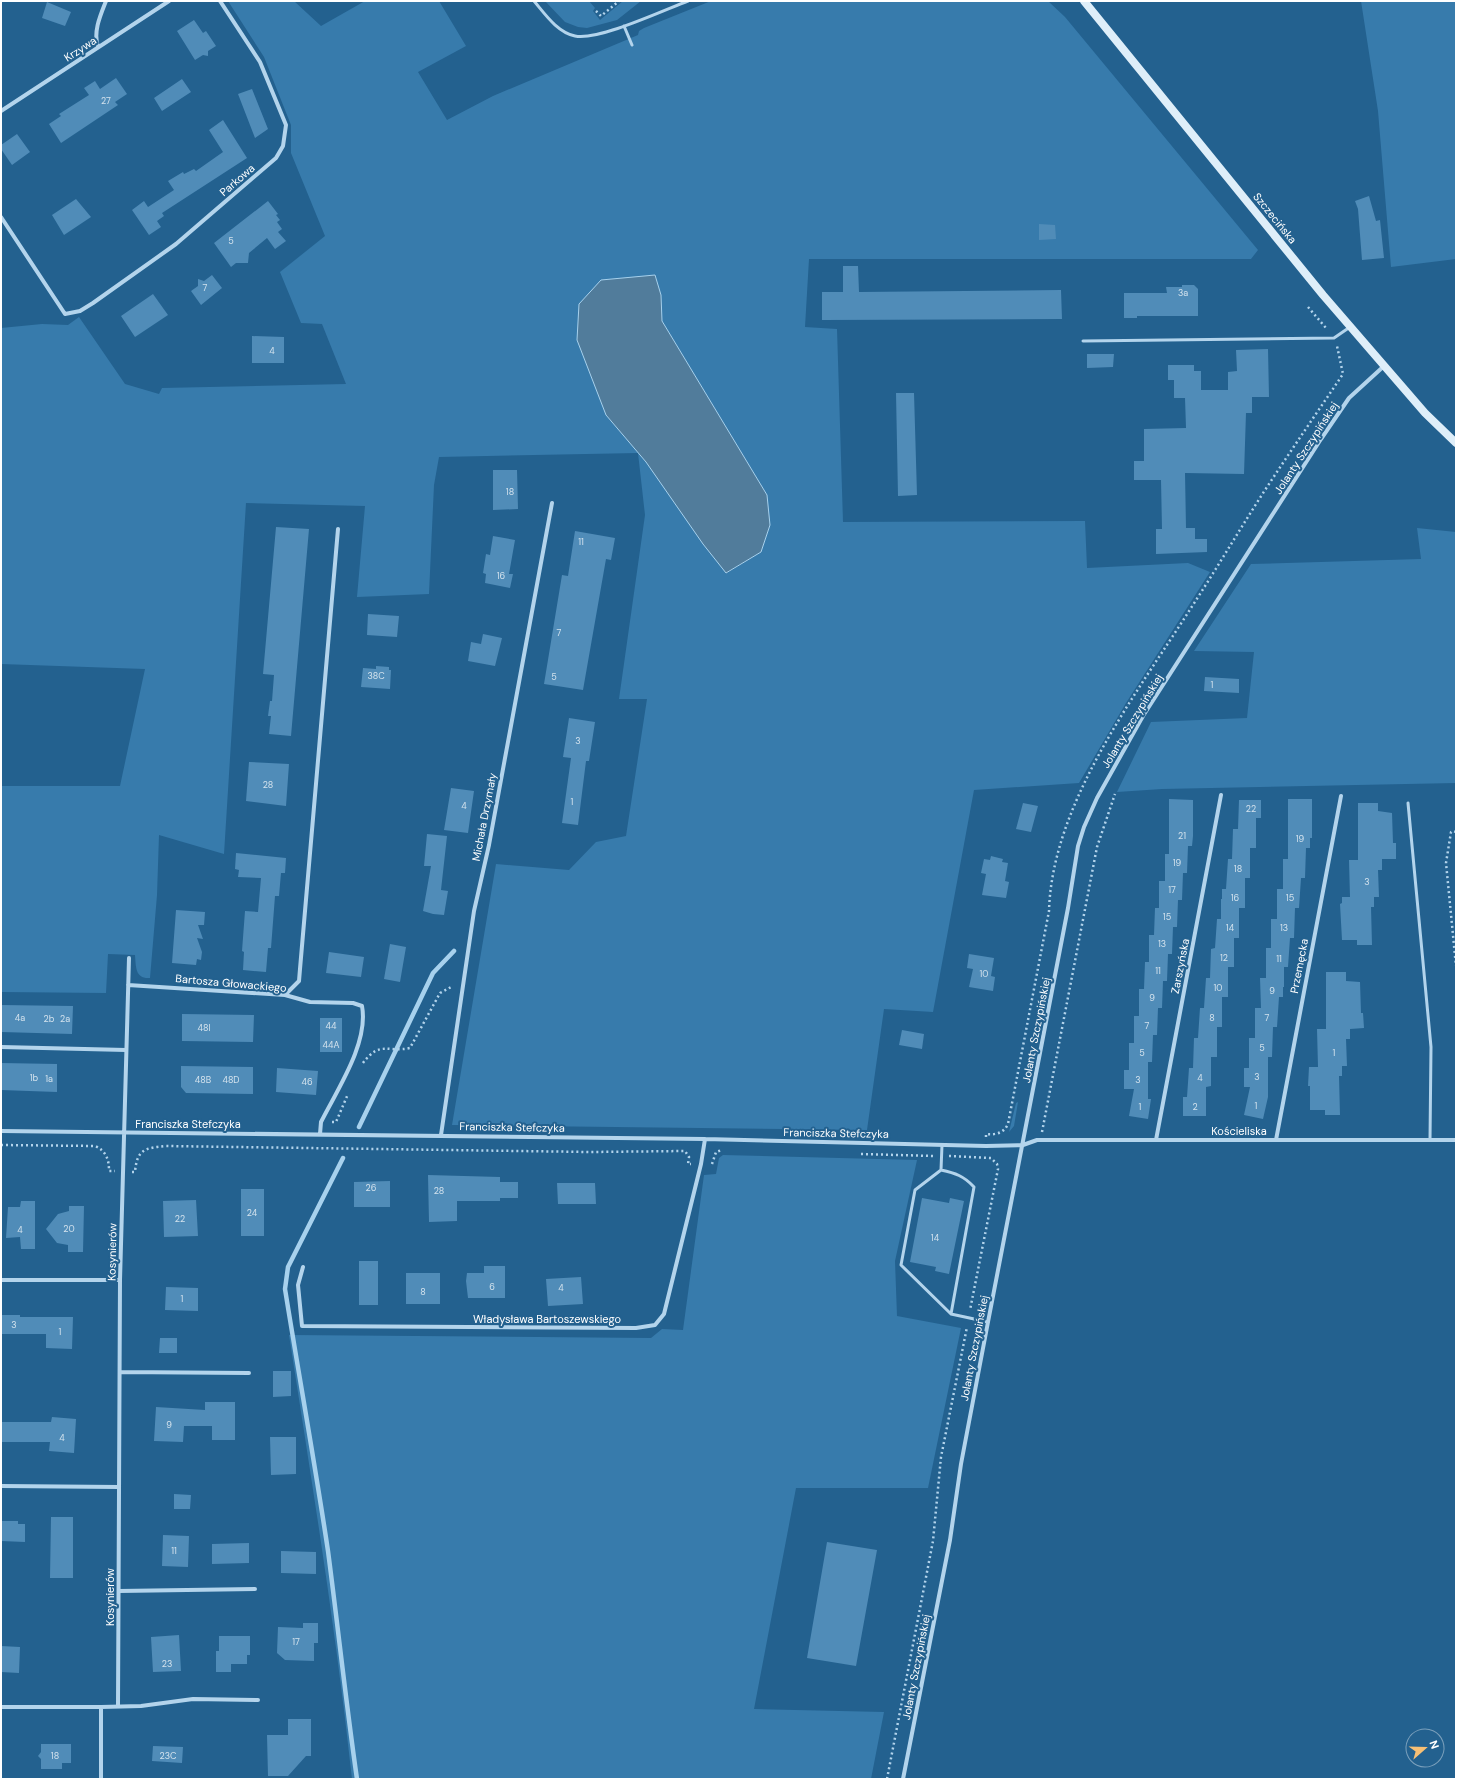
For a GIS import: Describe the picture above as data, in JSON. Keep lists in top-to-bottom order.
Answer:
{
  "streets": {
    "main road": ["Szczecińska"],
    "street": [
      "Krzywa",
      "Parkowa",
      "Jolanty Szczypińskiej",
      "Michała Drzymały",
      "Zarszyńska",
      "Przemęcka",
      "Bartosza Głowackiego",
      "Franciszka Stefczyka",
      "Kościeliska",
      "Kosynierów",
      "Władysława Bartoszewskiego"
    ]
  },
  "crossings": [
    ["Szczecińska", "Jolanty Szczypińskiej"],
    ["Jolanty Szczypińskiej", "Franciszka Stefczyka"],
    ["Jolanty Szczypińskiej", "Kościeliska"],
    ["Michała Drzymały", "Franciszka Stefczyka"],
    ["Zarszyńska", "Kościeliska"],
    ["Przemęcka", "Kościeliska"],
    ["Bartosza Głowackiego", "Franciszka Stefczyka"],
    ["Franciszka Stefczyka", "Kościeliska"],
    ["Franciszka Stefczyka", "Kosynierów"],
    ["Franciszka Stefczyka", "Władysława Bartoszewskiego"]
  ],
  "house_numbers": [
    "27",
    "5",
    "7",
    "3a",
    "4",
    "18",
    "11",
    "16",
    "7",
    "38C",
    "5",
    "1",
    "3",
    "28",
    "1",
    "4",
    "22",
    "21",
    "19",
    "19",
    "18",
    "3",
    "17",
    "16",
    "15",
    "15",
    "14",
    "13",
    "13",
    "12",
    "11",
    "11",
    "10",
    "10",
    "9",
    "9",
    "4a",
    "8",
    "7",
    "2b",
    "2a",
    "44",
    "7",
    "48I",
    "44A",
    "5",
    "5",
    "1",
    "3",
    "1b",
    "4",
    "1a",
    "48B",
    "48D",
    "3",
    "46",
    "1",
    "1",
    "2",
    "26",
    "28",
    "24",
    "22",
    "20",
    "4",
    "14",
    "6",
    "4",
    "8",
    "1",
    "3",
    "1",
    "9",
    "4",
    "11",
    "17",
    "23",
    "18",
    "23C"
  ],
  "north": "right"
}
